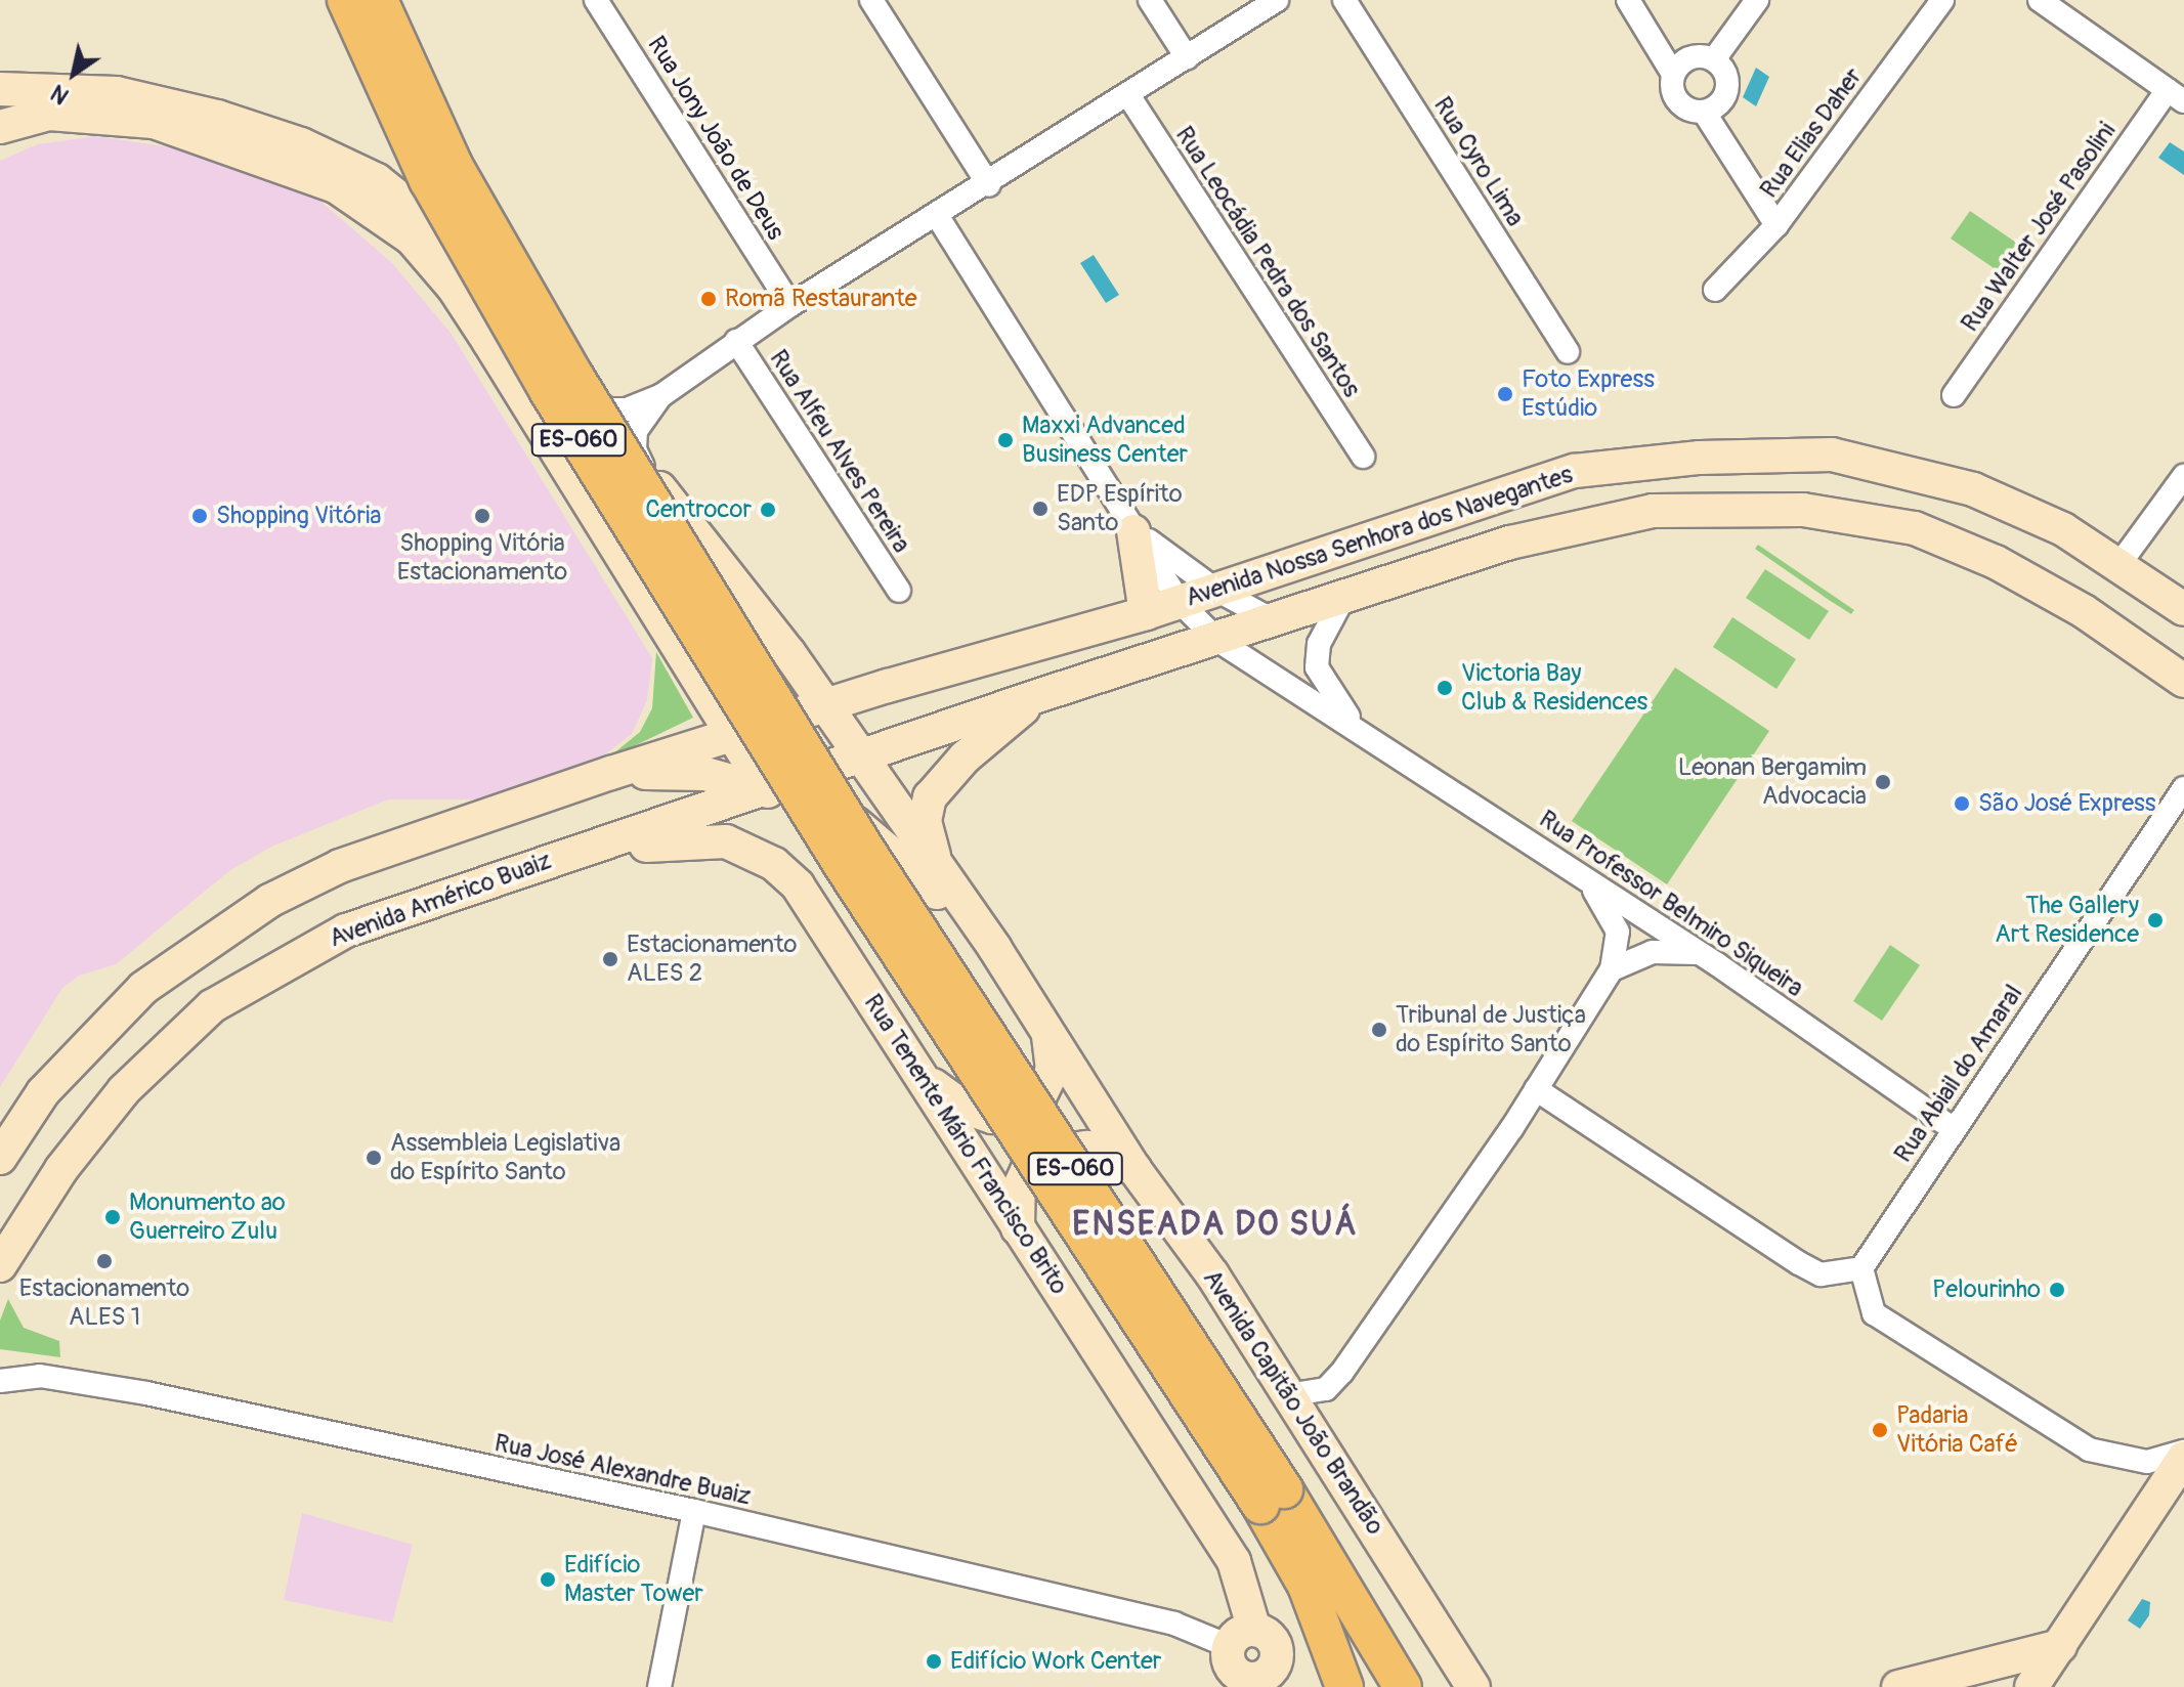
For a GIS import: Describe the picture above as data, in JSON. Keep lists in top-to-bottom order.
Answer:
{
  "streets": {
    "main road": [
      "ES-060",
      "Avenida Nossa Senhora dos Navegantes",
      "Avenida Américo Buaiz",
      "Rua Tenente Mário Francisco Brito",
      "Avenida Capitão João Brandão"
    ],
    "street": [
      "Rua Elias Daher",
      "Rua Jony João de Deus",
      "Rua Cyro Lima",
      "Rua Walter José Pasolini",
      "Rua Leocádia Pedra dos Santos",
      "Rua Alfeu Alves Pereira",
      "Rua Professor Belmiro Siqueira",
      "Rua Abiail do Amaral",
      "Rua José Alexandre Buaiz"
    ]
  },
  "crossings": [
    ["Avenida Nossa Senhora dos Navegantes", "Avenida Américo Buaiz"],
    ["Avenida Nossa Senhora dos Navegantes", "Rua Professor Belmiro Siqueira"],
    ["Avenida Nossa Senhora dos Navegantes", "Avenida Capitão João Brandão"],
    ["Avenida Américo Buaiz", "Rua Tenente Mário Francisco Brito"],
    ["Rua Professor Belmiro Siqueira", "Rua Abiail do Amaral"],
    ["Rua Tenente Mário Francisco Brito", "Rua José Alexandre Buaiz"]
  ],
  "districts": ["ENSEADA DO SUÁ"],
  "places": [
    "Romã Restaurante",
    "Foto Express Estúdio",
    "Maxxi Advanced Business Center",
    "EDP Espírito Santo",
    "Centrocor",
    "Shopping Vitória",
    "Shopping Vitória Estacionamento",
    "Victoria Bay Club & Residences",
    "Leonan Bergamim Advocacia",
    "São José Express",
    "The Gallery Art Residence",
    "Estacionamento ALES 2",
    "Tribunal de Justiça do Espírito Santo",
    "Assembleia Legislativa do Espírito Santo",
    "Monumento ao Guerreiro Zulu",
    "Estacionamento ALES 1",
    "Pelourinho",
    "Padaria Vitória Café",
    "Edifício Master Tower",
    "Edifício Work Center"
  ],
  "north": "bottom left"
}
